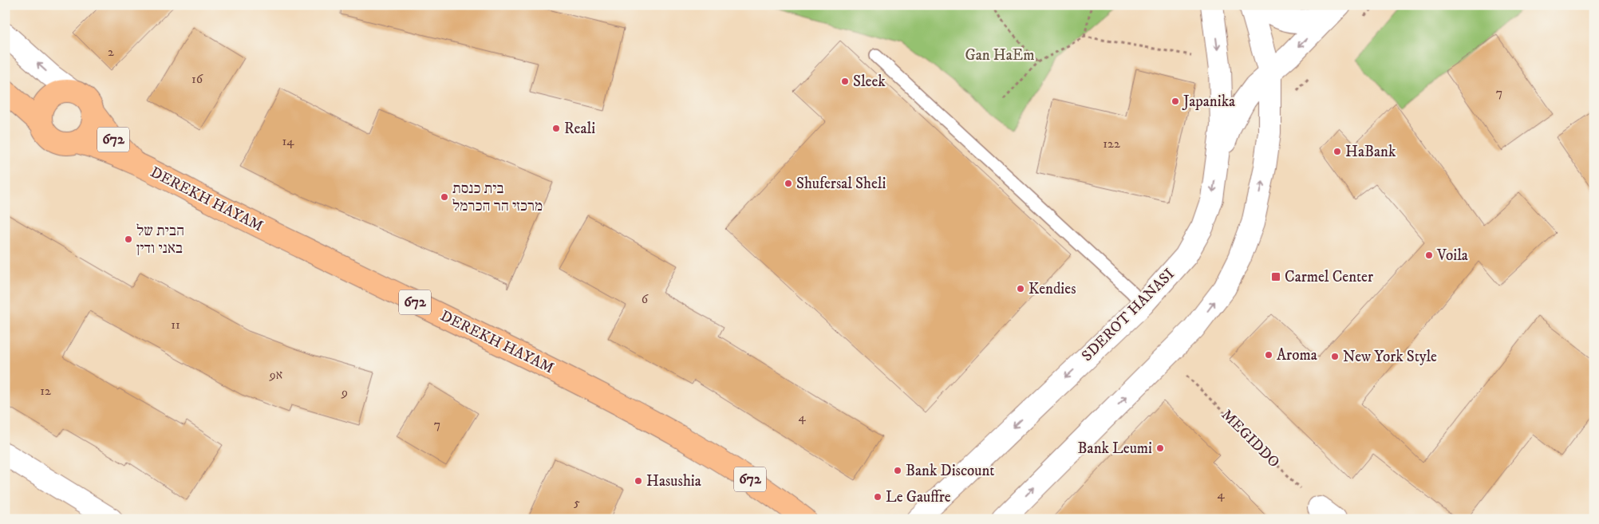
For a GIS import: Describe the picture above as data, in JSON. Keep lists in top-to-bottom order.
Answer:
{
  "streets": {
    "main road": ["672", "DEREKH HAYAM"],
    "street": ["SDEROT HANASI"],
    "path": ["MEGIDDO"]
  },
  "crossings": [
    ["672", "DEREKH HAYAM"]
  ],
  "parks": ["Gan HaEm"],
  "places": {
    "other": [
      "Sleek",
      "Japanika",
      "Reali",
      "HaBank",
      "Shufersal Sheli",
      "בית כנסת מרכזי הר הכרמל",
      "הבית של באני ודין",
      "Voila",
      "Kendies",
      "Aroma",
      "New York Style",
      "Bank Leumi",
      "Bank Discount",
      "Hasushia",
      "Le Gauffre"
    ],
    "transit": ["Carmel Center"]
  },
  "house_numbers": [
    "2",
    "16",
    "7",
    "14",
    "122",
    "6",
    "11",
    "9א",
    "12",
    "9",
    "4",
    "7",
    "4",
    "5"
  ]
}
